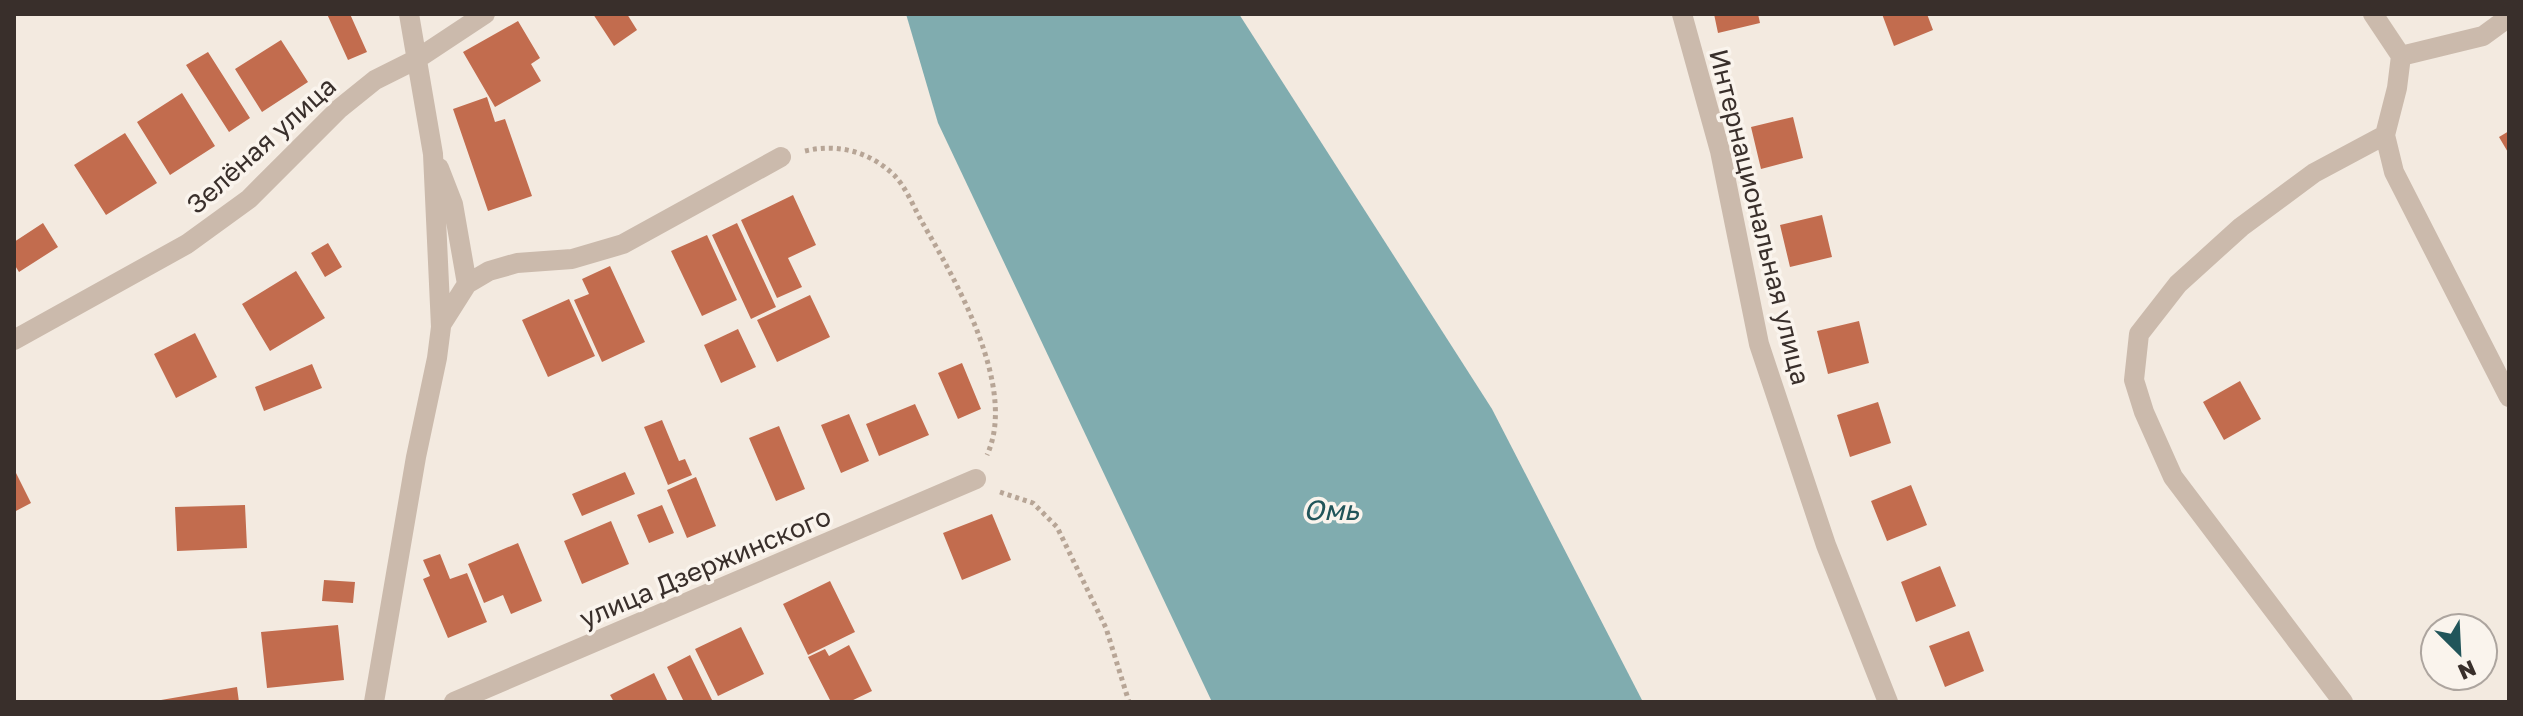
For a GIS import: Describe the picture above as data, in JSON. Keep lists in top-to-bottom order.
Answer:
{
  "streets": {
    "street": ["Зелёная улица", "Интернациональная улица", "улица Дзержинского"]
  },
  "water": ["Омь"],
  "north": "bottom right"
}
